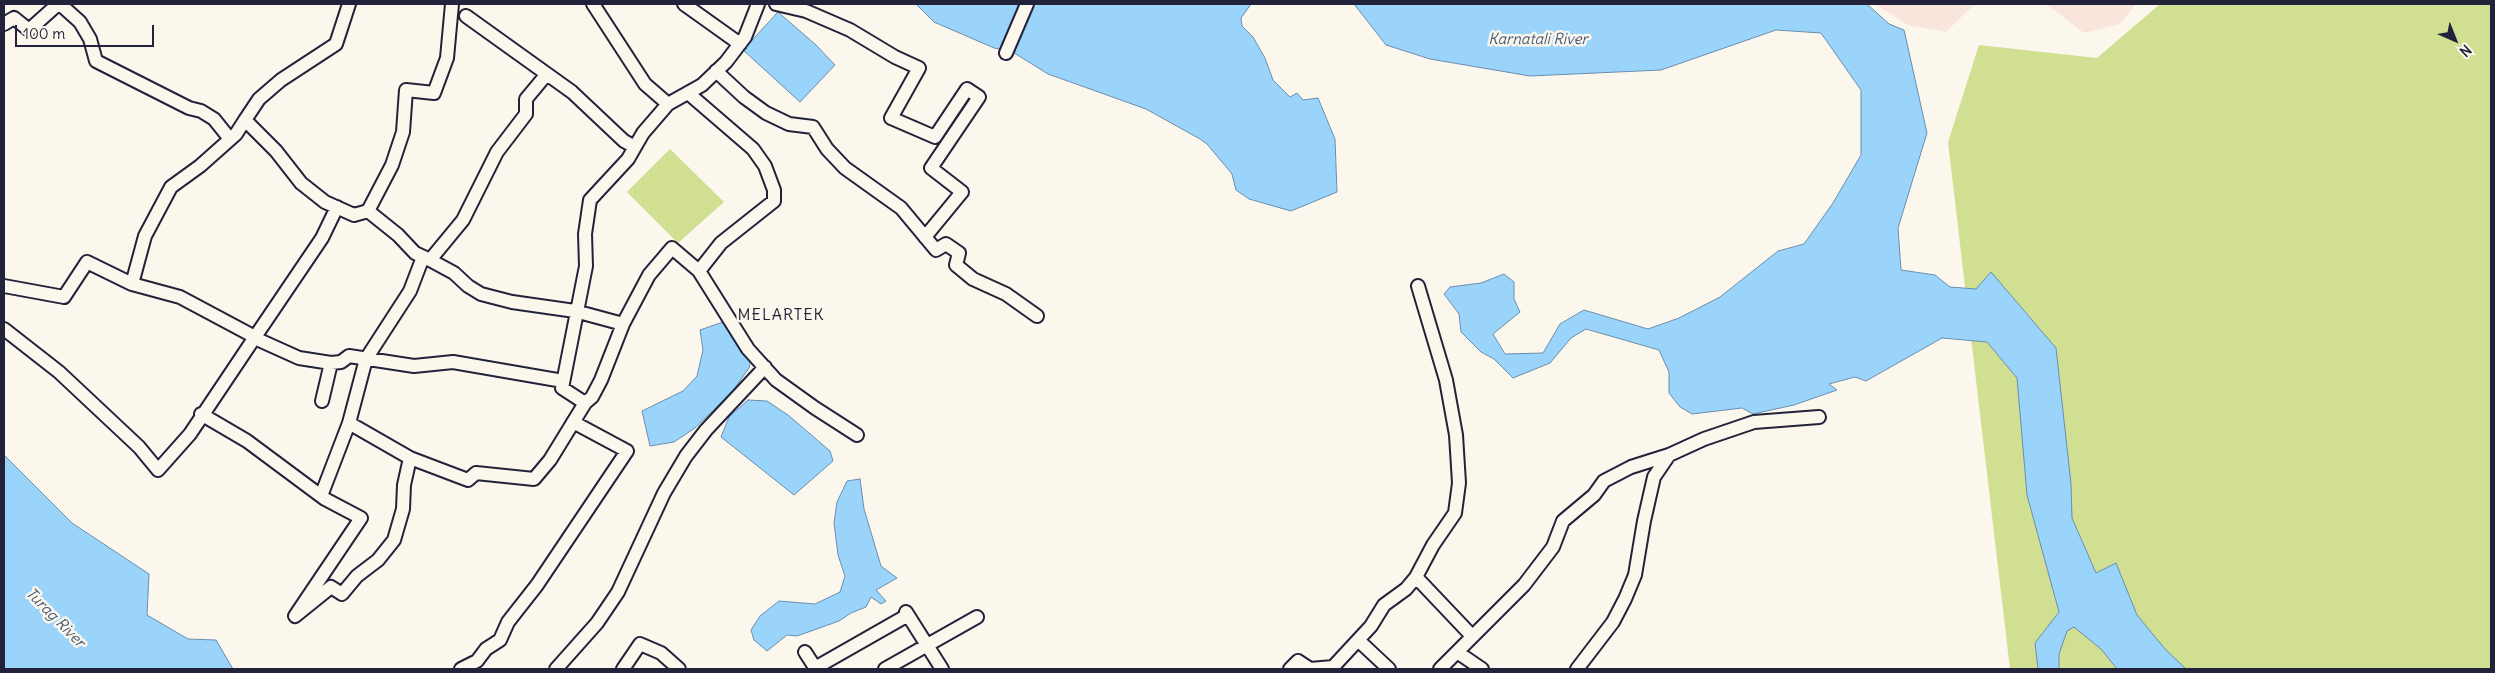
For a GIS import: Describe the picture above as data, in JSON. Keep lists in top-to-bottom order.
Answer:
{
  "districts": ["MELARTEK"],
  "water": ["Karnatali River", "Turag River"],
  "scale_bar": "100 m",
  "north": "bottom right"
}
